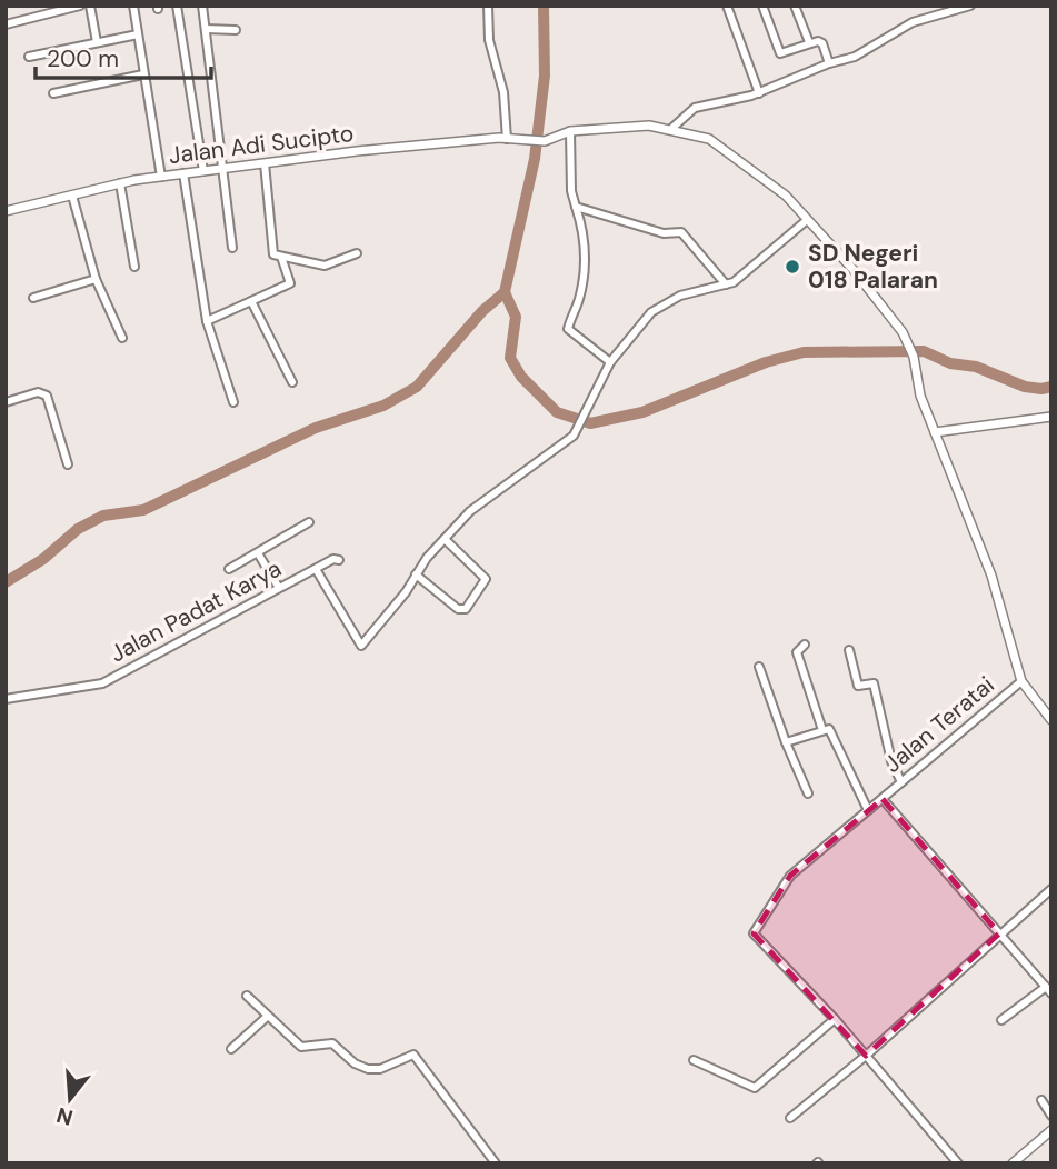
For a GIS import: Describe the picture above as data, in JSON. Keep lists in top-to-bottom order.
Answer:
{
  "streets": {
    "street": ["Jalan Adi Sucipto", "Jalan Padat Karya", "Jalan Teratai"]
  },
  "places": ["SD Negeri 018 Palaran"],
  "scale_bar": "200 m",
  "north": "bottom"
}
